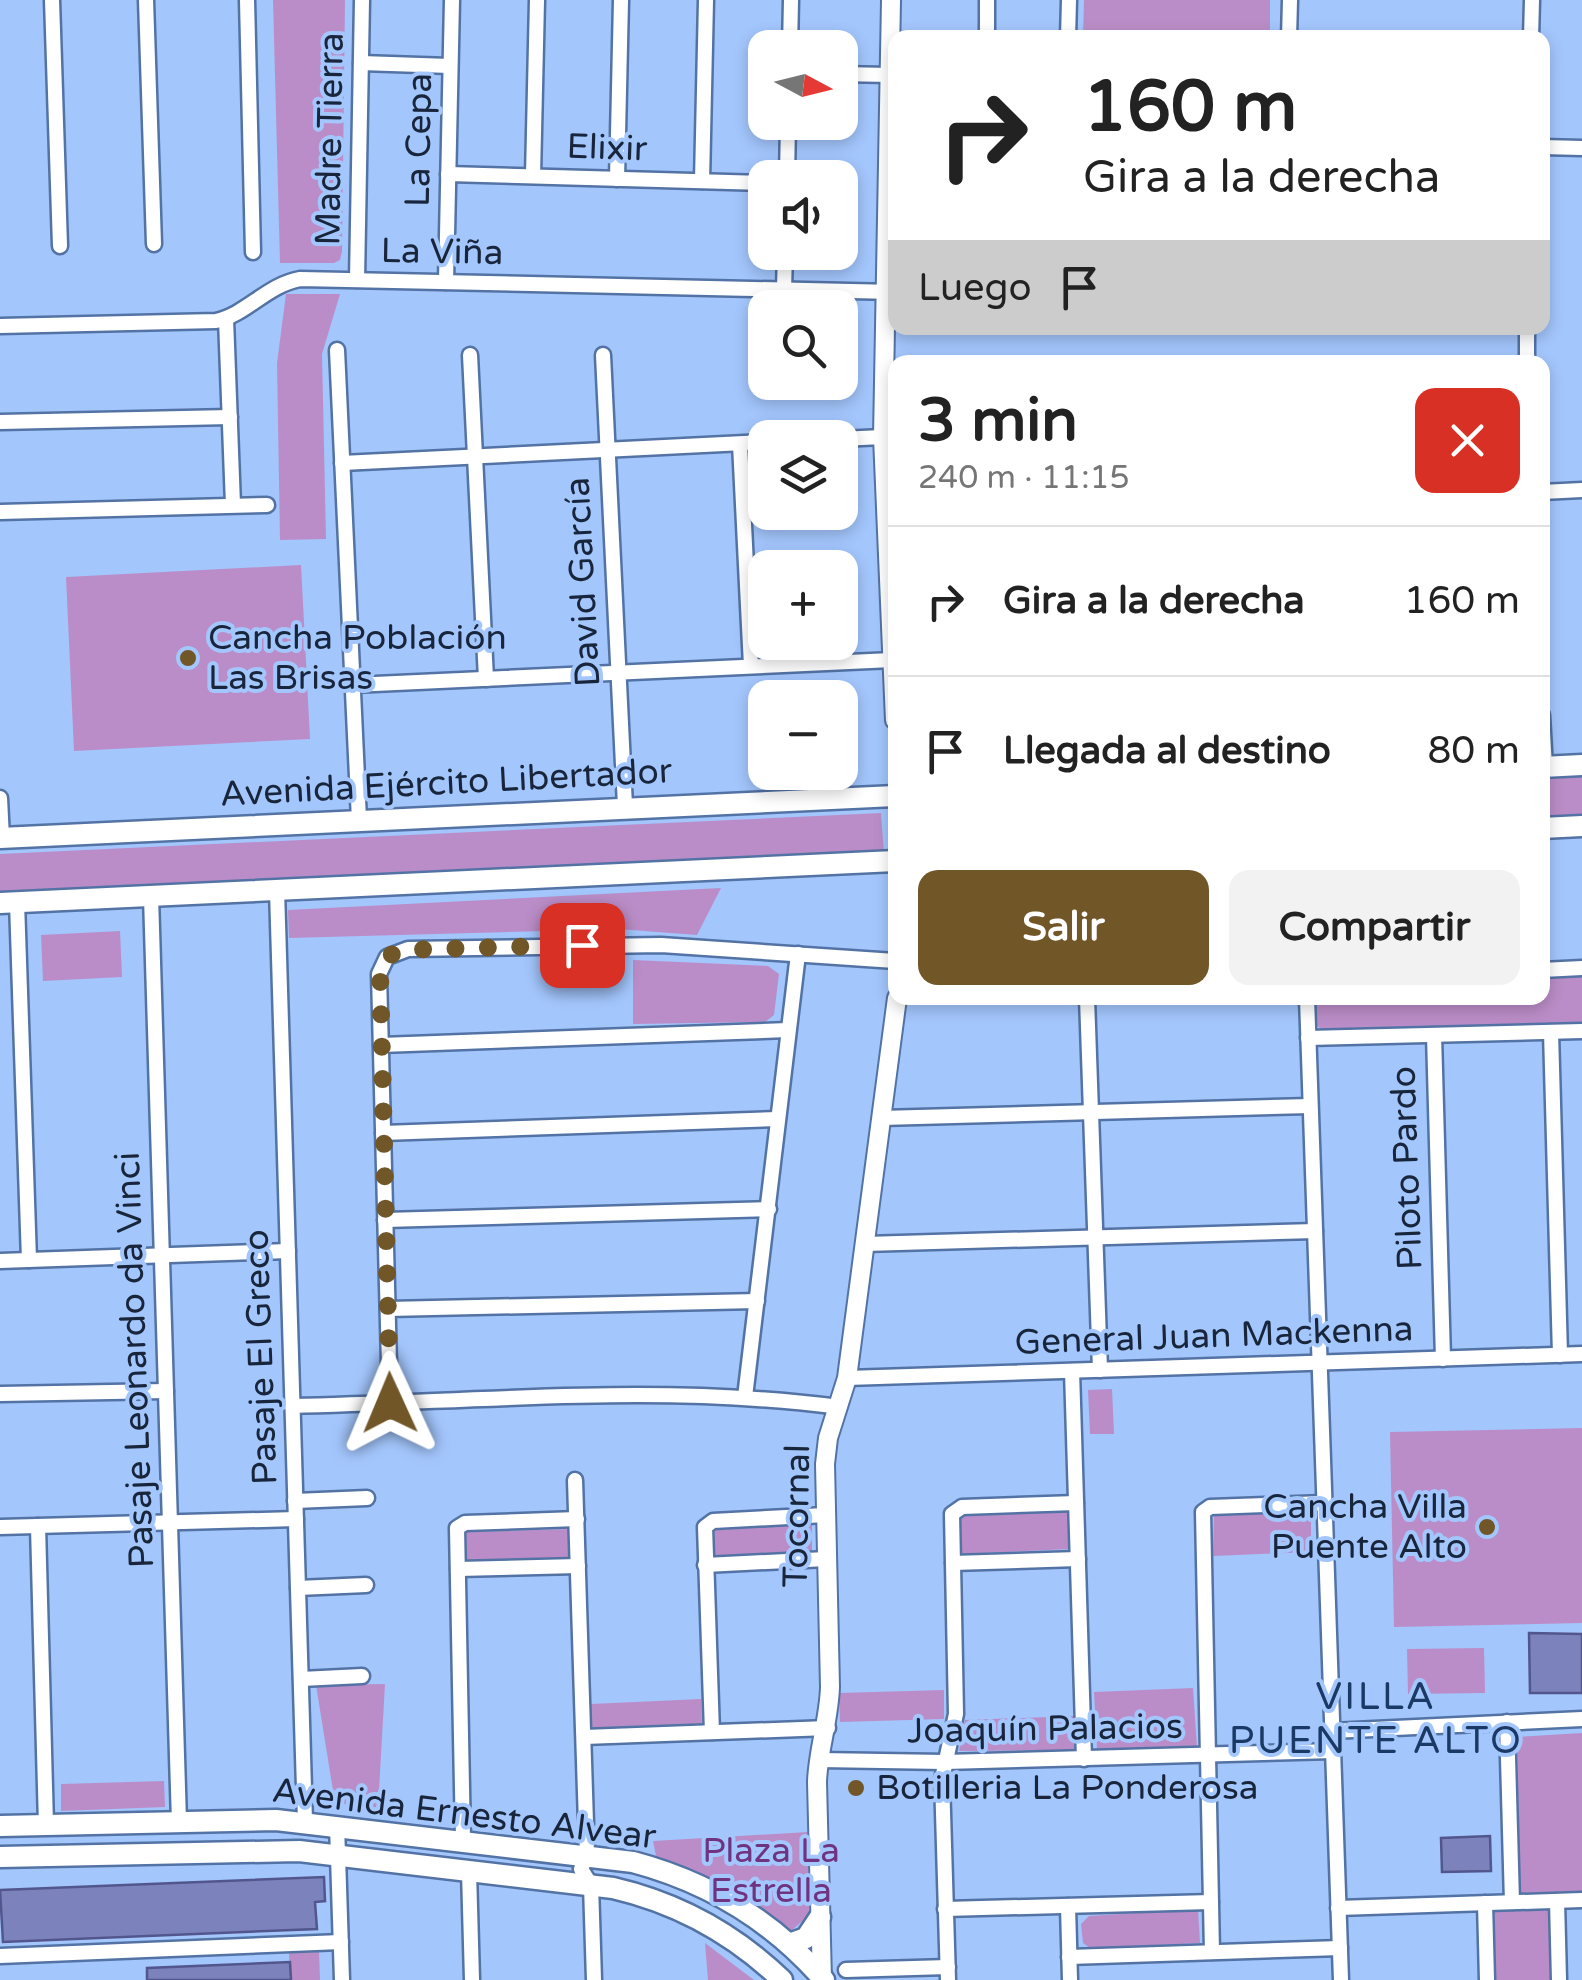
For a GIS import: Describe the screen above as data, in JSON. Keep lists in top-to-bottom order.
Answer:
{
  "streets": {
    "main road": ["Avenida Ejército Libertador", "Avenida Ernesto Alvear"],
    "street": [
      "Madre Tierra",
      "La Cepa",
      "Elixir",
      "La Viña",
      "David García",
      "Piloto Pardo",
      "General Juan Mackenna",
      "Pasaje El Greco",
      "Pasaje Leonardo da Vinci",
      "Tocornal",
      "Joaquín Palacios"
    ]
  },
  "crossings": [
    ["Madre Tierra", "La Viña"],
    ["La Cepa", "Elixir"],
    ["La Cepa", "La Viña"],
    ["David García", "Avenida Ejército Libertador"],
    ["Piloto Pardo", "General Juan Mackenna"],
    ["General Juan Mackenna", "Tocornal"],
    ["Pasaje El Greco", "Avenida Ernesto Alvear"],
    ["Pasaje Leonardo da Vinci", "Avenida Ernesto Alvear"],
    ["Tocornal", "Joaquín Palacios"],
    ["Tocornal", "Avenida Ernesto Alvear"]
  ],
  "districts": ["VILLA PUENTE ALTO"],
  "parks": ["Plaza La Estrella"],
  "places": ["Cancha Población Las Brisas", "Cancha Villa Puente Alto", "Botilleria La Ponderosa"],
  "north": "right",
  "page": {
    "map_buttons": ["+", "−"],
    "turn": ["160 m", "Gira a la derecha"],
    "then": "Luego",
    "heading": ["3 min", "240 m · 11:15"],
    "list": [
      {
        "name": "Gira a la derecha",
        "value": "160 m"
      },
      {
        "name": "Llegada al destino",
        "value": "80 m"
      }
    ],
    "buttons": ["Salir", "Compartir"]
  }
}
